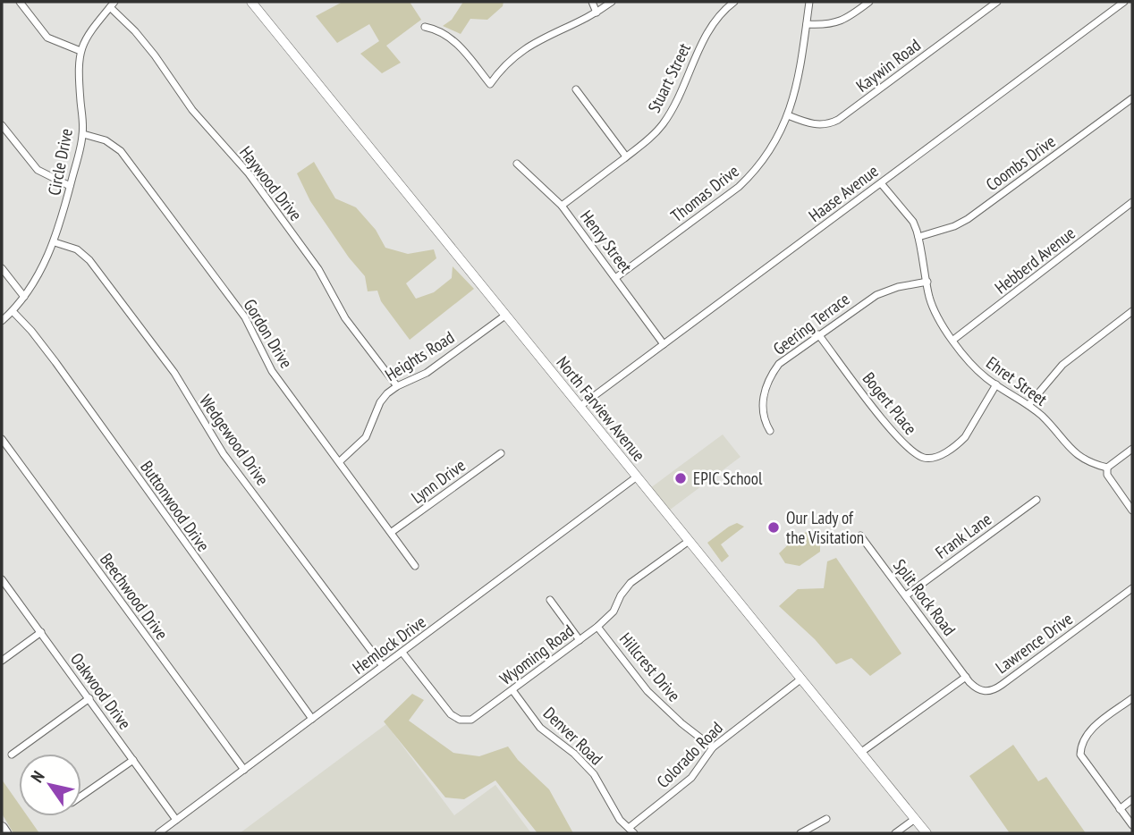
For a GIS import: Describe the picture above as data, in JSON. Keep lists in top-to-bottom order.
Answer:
{
  "streets": {
    "street": [
      "Kaywin Road",
      "Stuart Street",
      "Circle Drive",
      "Coombs Drive",
      "Haywood Drive",
      "Thomas Drive",
      "Haase Avenue",
      "Henry Street",
      "Hebberd Avenue",
      "Geering Terrace",
      "Gordon Drive",
      "Heights Road",
      "Ehret Street",
      "Bogert Place",
      "North Farview Avenue",
      "Wedgewood Drive",
      "Lynn Drive",
      "Buttonwood Drive",
      "Frank Lane",
      "Beechwood Drive",
      "Split Rock Road",
      "Lawrence Drive",
      "Hemlock Drive",
      "Wyoming Road",
      "Hillcrest Drive",
      "Oakwood Drive",
      "Denver Road",
      "Colorado Road"
    ]
  },
  "crossings": [
    ["Kaywin Road", "Thomas Drive"],
    ["Stuart Street", "Henry Street"],
    ["Circle Drive", "Haywood Drive"],
    ["Circle Drive", "Gordon Drive"],
    ["Circle Drive", "Wedgewood Drive"],
    ["Circle Drive", "Buttonwood Drive"],
    ["Coombs Drive", "Ehret Street"],
    ["Haywood Drive", "Heights Road"],
    ["Thomas Drive", "Henry Street"],
    ["Haase Avenue", "Henry Street"],
    ["Haase Avenue", "Ehret Street"],
    ["Haase Avenue", "North Farview Avenue"],
    ["Hebberd Avenue", "Ehret Street"],
    ["Geering Terrace", "Ehret Street"],
    ["Geering Terrace", "Bogert Place"],
    ["Gordon Drive", "Heights Road"],
    ["Gordon Drive", "Lynn Drive"],
    ["Heights Road", "North Farview Avenue"],
    ["Ehret Street", "Bogert Place"],
    ["North Farview Avenue", "Hemlock Drive"],
    ["North Farview Avenue", "Wyoming Road"],
    ["North Farview Avenue", "Colorado Road"],
    ["Wedgewood Drive", "Hemlock Drive"],
    ["Buttonwood Drive", "Hemlock Drive"],
    ["Frank Lane", "Split Rock Road"],
    ["Beechwood Drive", "Hemlock Drive"],
    ["Split Rock Road", "Lawrence Drive"],
    ["Hemlock Drive", "Wyoming Road"],
    ["Hemlock Drive", "Oakwood Drive"],
    ["Wyoming Road", "Hillcrest Drive"],
    ["Wyoming Road", "Denver Road"],
    ["Hillcrest Drive", "Colorado Road"],
    ["Denver Road", "Colorado Road"]
  ],
  "places": ["EPIC School", "Our Lady of the Visitation"],
  "north": "top left"
}
